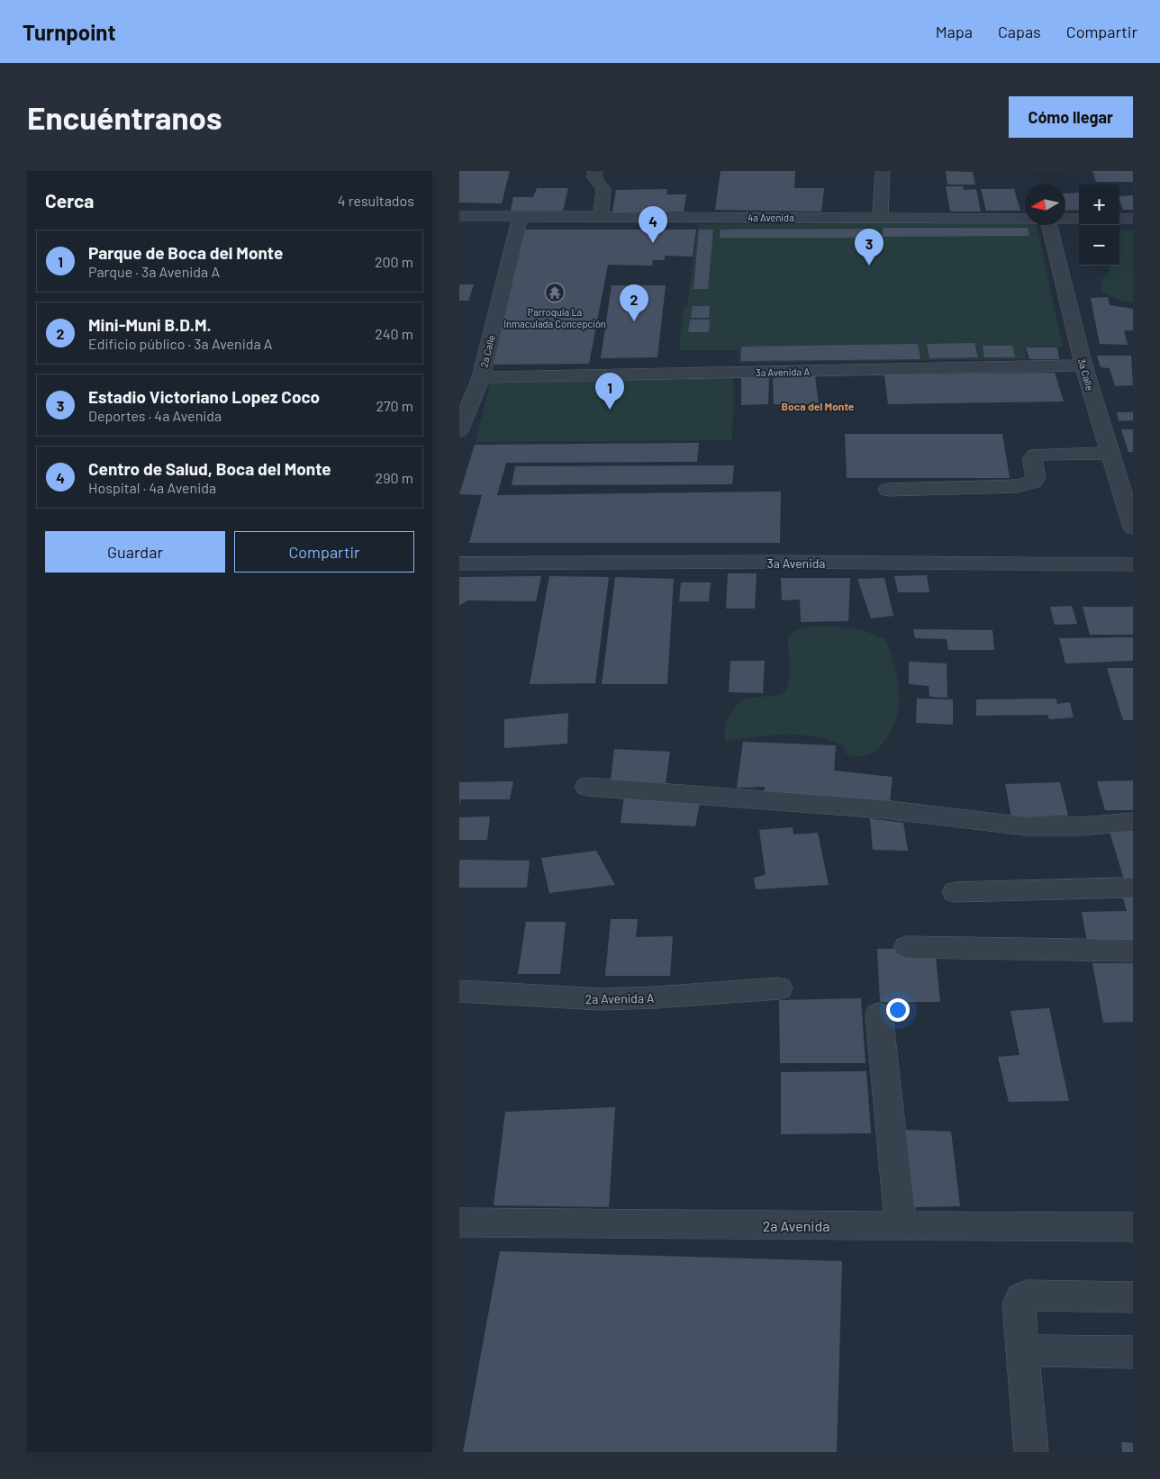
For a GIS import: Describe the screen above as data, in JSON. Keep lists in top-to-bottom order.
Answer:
{
  "streets": {
    "street": [
      "4a Avenida",
      "2a Calle",
      "3a Avenida A",
      "3a Calle",
      "3a Avenida",
      "2a Avenida A",
      "2a Avenida"
    ]
  },
  "crossings": [
    ["4a Avenida", "2a Calle"],
    ["2a Calle", "3a Avenida A"],
    ["3a Avenida A", "3a Calle"]
  ],
  "districts": ["Boca del Monte"],
  "places": {
    "temple": ["Parroquia La Inmaculada Concepción"]
  },
  "north": "left",
  "page": {
    "header": "Turnpoint",
    "nav": ["Mapa", "Capas", "Compartir"],
    "buttons": [
      "Cómo llegar",
      ["Guardar", "Compartir"]
    ],
    "title": "Encuéntranos",
    "heading": ["Cerca", "4 resultados"],
    "map_buttons": ["+", "−"],
    "pins": [
      "4",
      "3",
      "2",
      "1"
    ],
    "list": [
      {
        "mark": "1",
        "name": "Parque de Boca del Monte",
        "note": "Parque · 3a Avenida A",
        "value": "200 m"
      },
      {
        "mark": "2",
        "name": "Mini-Muni B.D.M.",
        "note": "Edificio público · 3a Avenida A",
        "value": "240 m"
      },
      {
        "mark": "3",
        "name": "Estadio Victoriano Lopez Coco",
        "note": "Deportes · 4a Avenida",
        "value": "270 m"
      },
      {
        "mark": "4",
        "name": "Centro de Salud, Boca del Monte",
        "note": "Hospital · 4a Avenida",
        "value": "290 m"
      }
    ]
  }
}
